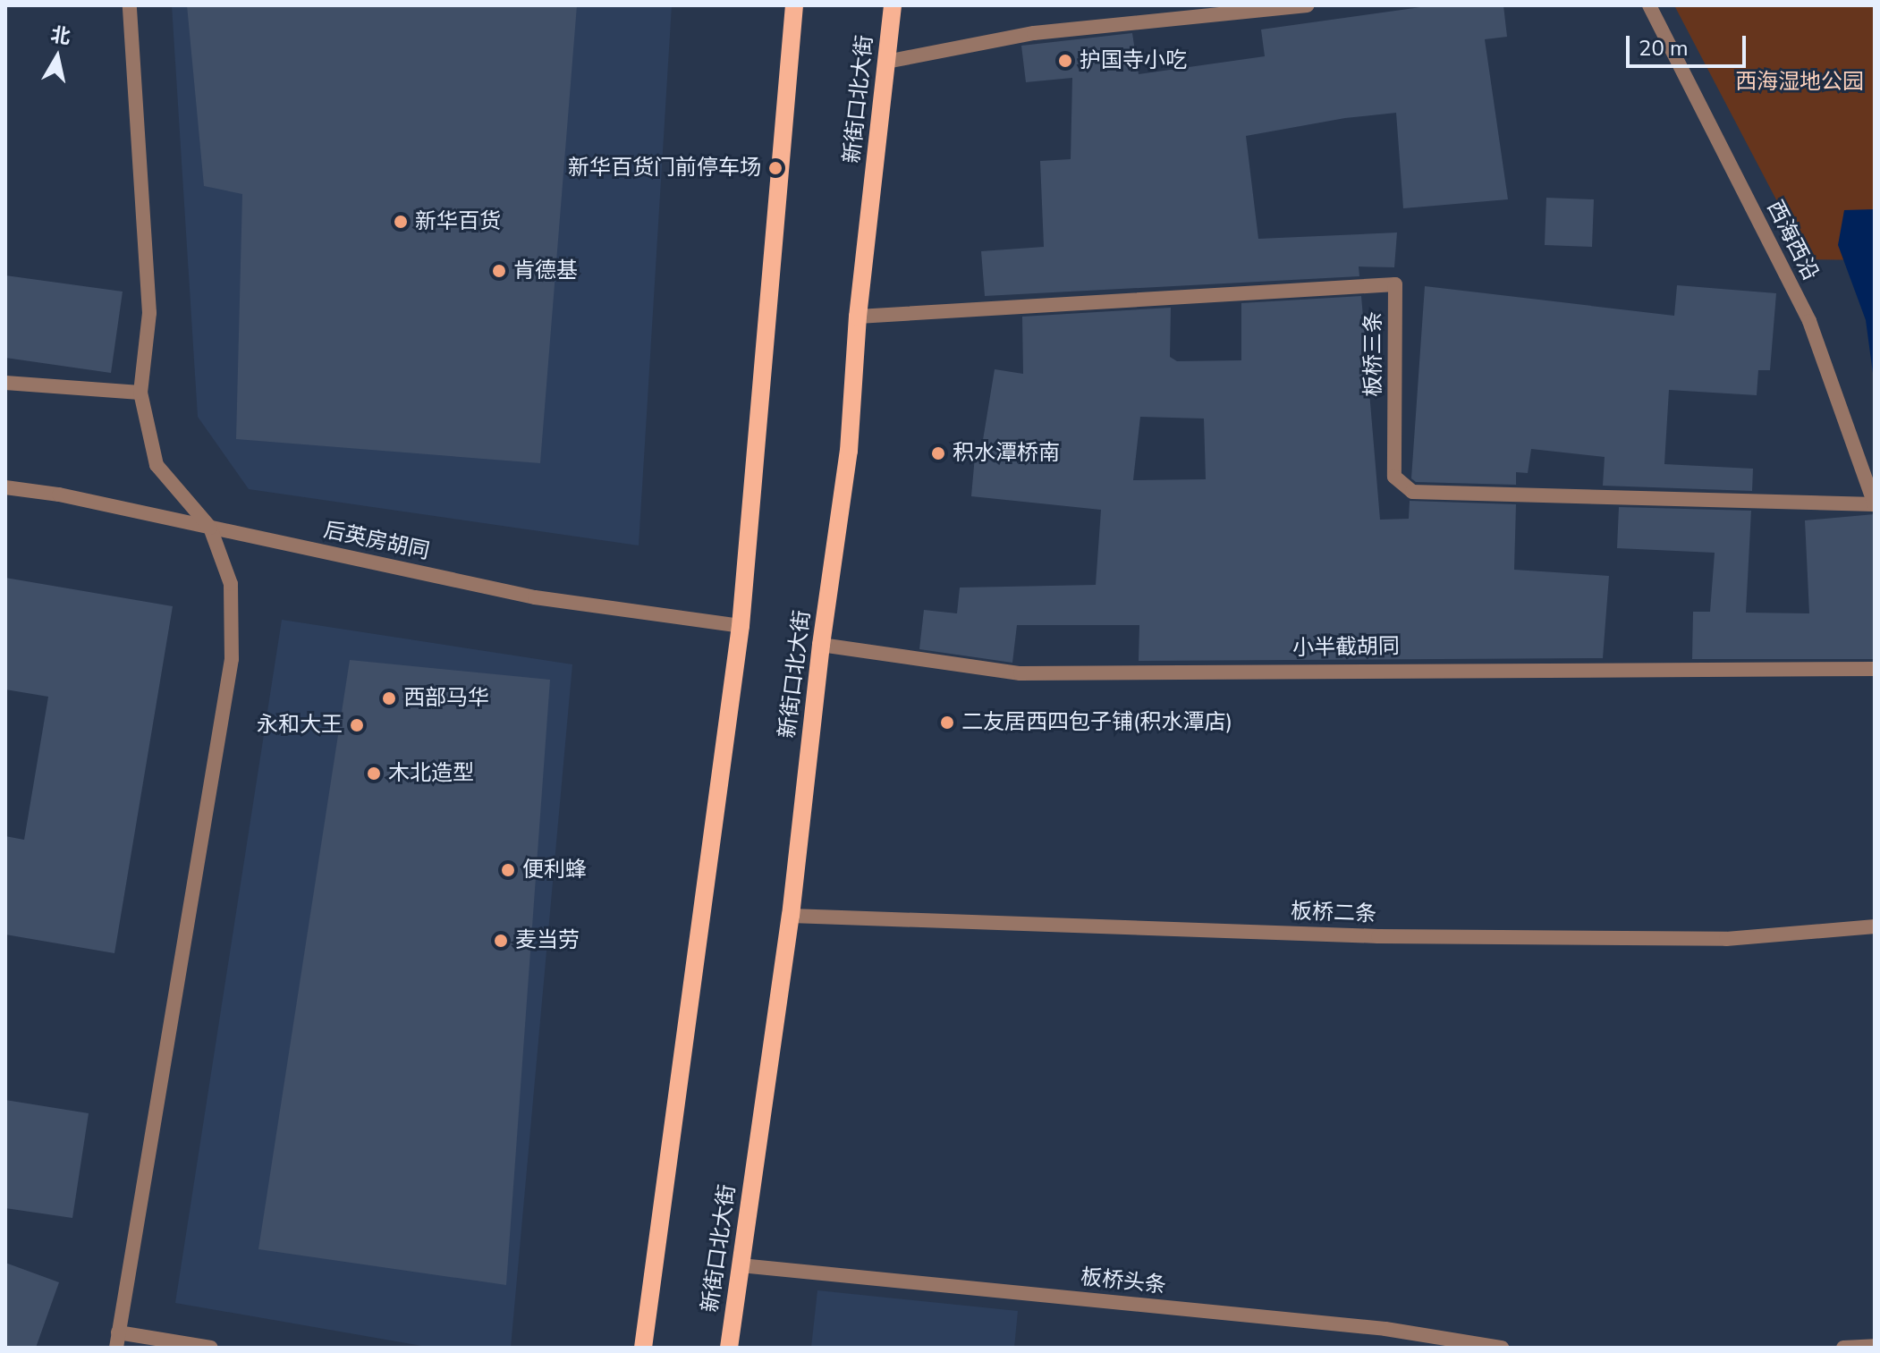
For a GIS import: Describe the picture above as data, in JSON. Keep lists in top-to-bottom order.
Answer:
{
  "streets": {
    "main road": ["新街口北大街"],
    "street": [
      "西海西沿",
      "板桥三条",
      "后英房胡同",
      "小半截胡同",
      "板桥二条",
      "板桥头条"
    ]
  },
  "crossings": [
    ["新街口北大街", "板桥三条"],
    ["新街口北大街", "小半截胡同"],
    ["新街口北大街", "板桥二条"],
    ["新街口北大街", "板桥头条"],
    ["西海西沿", "板桥三条"]
  ],
  "parks": ["西海湿地公园"],
  "places": [
    "护国寺小吃",
    "新华百货门前停车场",
    "新华百货",
    "肯德基",
    "积水潭桥南",
    "西部马华",
    "二友居西四包子铺(积水潭店)",
    "永和大王",
    "木北造型",
    "便利蜂",
    "麦当劳"
  ],
  "scale_bar": "20 m",
  "north": "top"
}
